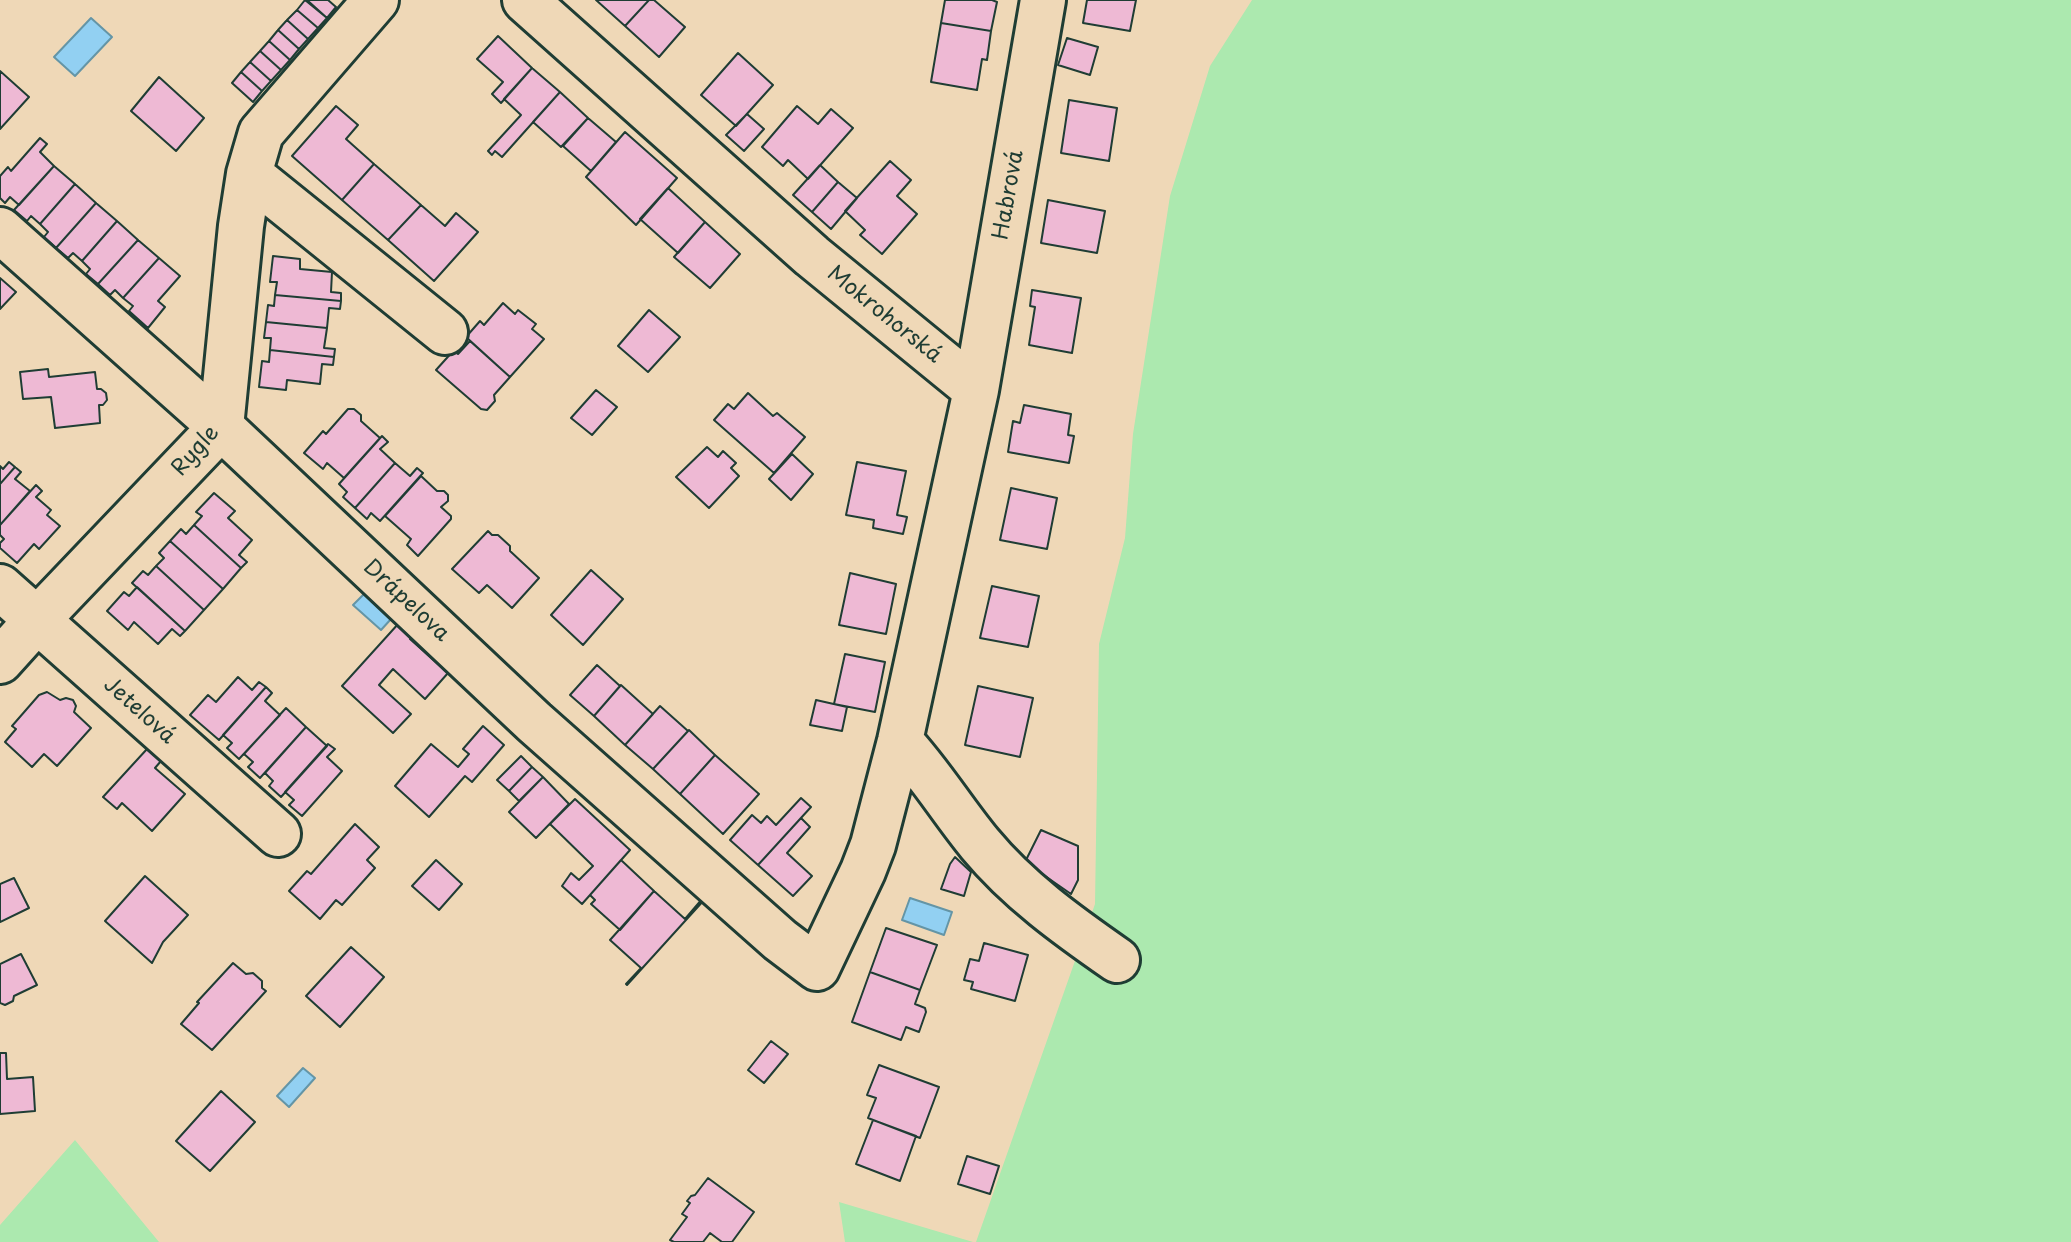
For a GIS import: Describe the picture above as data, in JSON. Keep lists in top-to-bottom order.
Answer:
{
  "streets": {
    "street": [
      "Habrová",
      "Mokrohorská",
      "Rygle",
      "Drápelova",
      "Jetelová"
    ]
  },
  "crossings": [
    ["Habrová", "Mokrohorská"],
    ["Rygle", "Drápelova"],
    ["Rygle", "Jetelová"]
  ]
}
